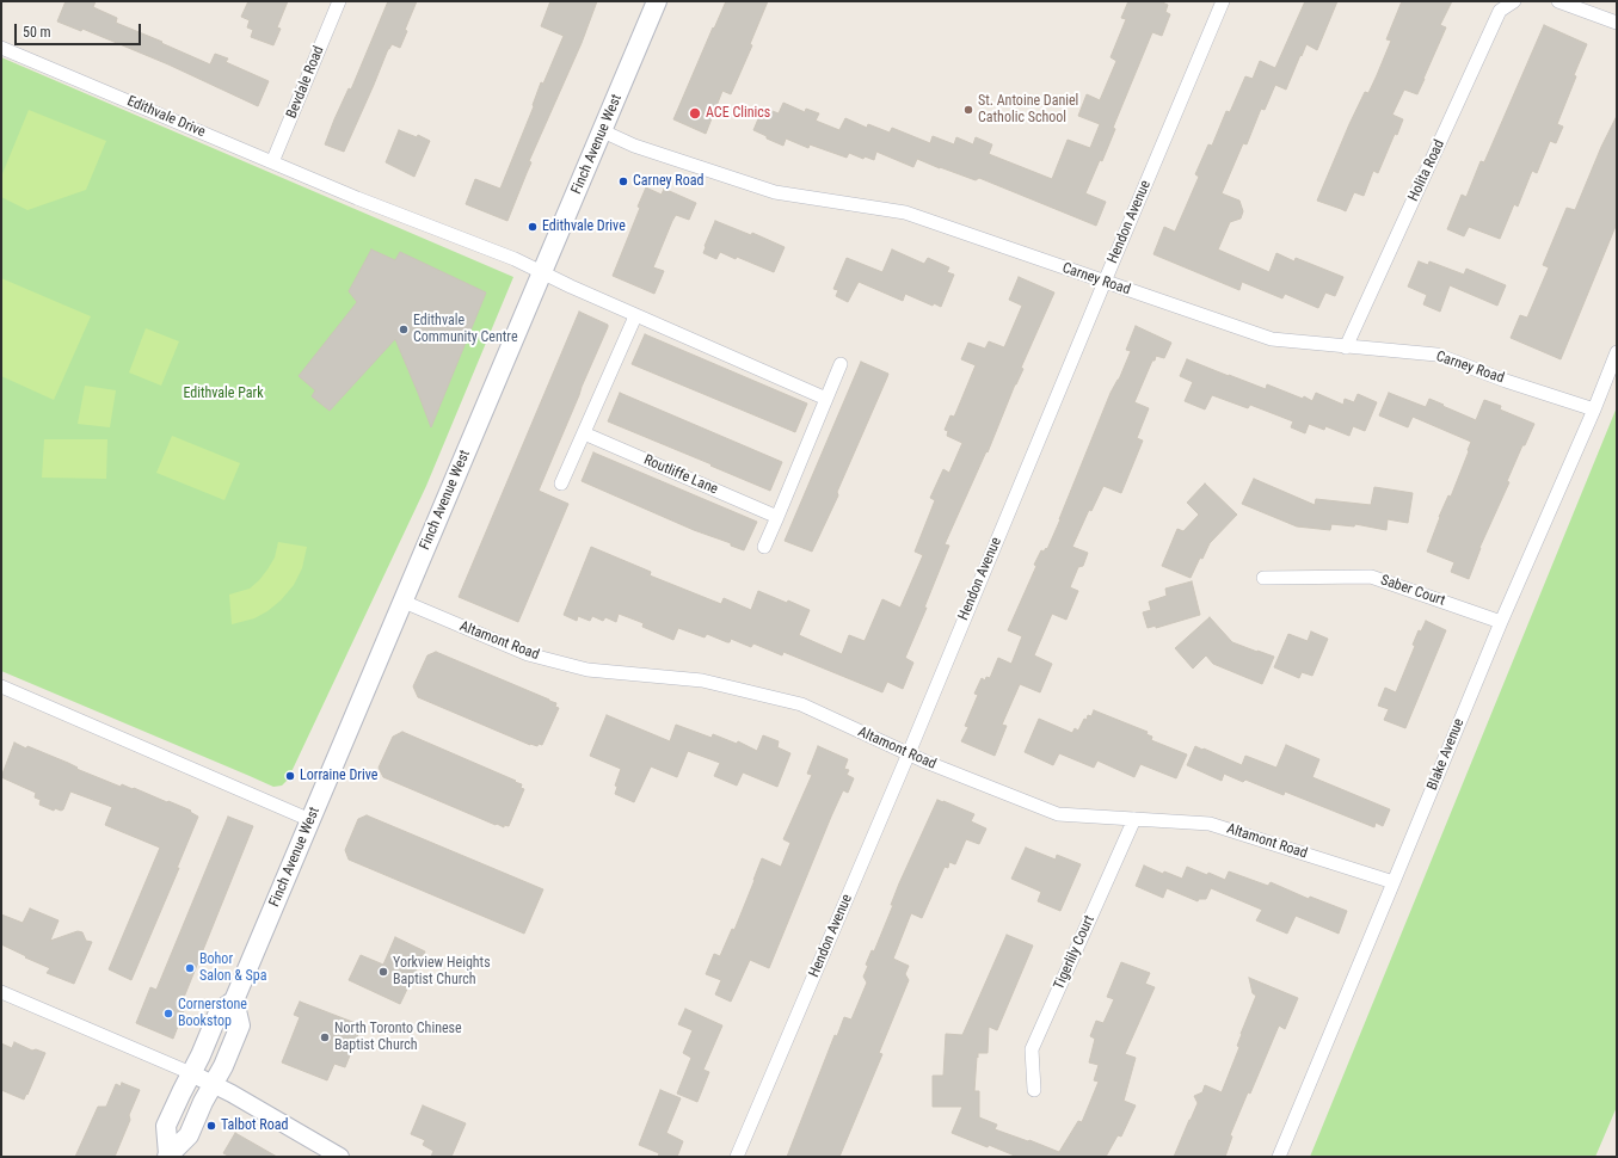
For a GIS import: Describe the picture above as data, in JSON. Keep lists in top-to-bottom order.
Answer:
{
  "streets": {
    "main road": ["Finch Avenue West"],
    "street": [
      "Bevdale Road",
      "Edithvale Drive",
      "Holita Road",
      "Hendon Avenue",
      "Carney Road",
      "Routliffe Lane",
      "Saber Court",
      "Altamont Road",
      "Blake Avenue",
      "Tigerlily Court"
    ]
  },
  "crossings": [
    ["Bevdale Road", "Edithvale Drive"],
    ["Edithvale Drive", "Finch Avenue West"],
    ["Finch Avenue West", "Carney Road"],
    ["Finch Avenue West", "Altamont Road"],
    ["Holita Road", "Carney Road"],
    ["Hendon Avenue", "Carney Road"],
    ["Hendon Avenue", "Altamont Road"],
    ["Carney Road", "Blake Avenue"],
    ["Saber Court", "Blake Avenue"],
    ["Altamont Road", "Blake Avenue"],
    ["Altamont Road", "Tigerlily Court"]
  ],
  "parks": ["Edithvale Park"],
  "places": [
    "St. Antoine Daniel Catholic School",
    "ACE Clinics",
    "Carney Road",
    "Edithvale Drive",
    "Edithvale Community Centre",
    "Lorraine Drive",
    "Bohor Salon & Spa",
    "Yorkview Heights Baptist Church",
    "Cornerstone Bookstop",
    "North Toronto Chinese Baptist Church",
    "Talbot Road"
  ],
  "scale_bar": "50 m"
}
